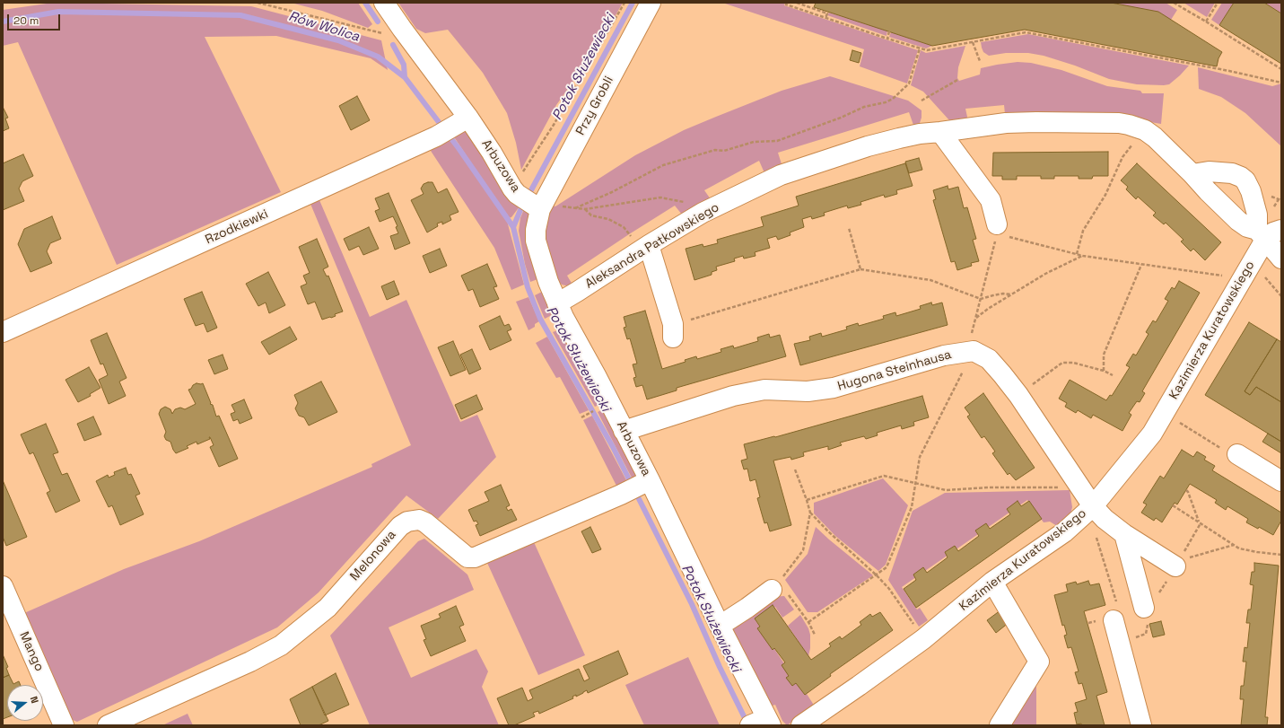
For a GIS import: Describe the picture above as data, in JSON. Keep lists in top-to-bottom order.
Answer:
{
  "streets": {
    "street": [
      "Przy Grobli",
      "Arbuzowa",
      "Rzodkiewki",
      "Aleksandra Patkowskiego",
      "Kazimierza Kuratowskiego",
      "Hugona Steinhausa",
      "Melonowa",
      "Mango"
    ]
  },
  "crossings": [
    ["Przy Grobli", "Arbuzowa"],
    ["Arbuzowa", "Rzodkiewki"],
    ["Arbuzowa", "Aleksandra Patkowskiego"],
    ["Arbuzowa", "Hugona Steinhausa"],
    ["Arbuzowa", "Melonowa"],
    ["Aleksandra Patkowskiego", "Kazimierza Kuratowskiego"]
  ],
  "water": ["Rów Wolica", "Potok Służewiecki"],
  "scale_bar": "20 m",
  "north": "right"
}
